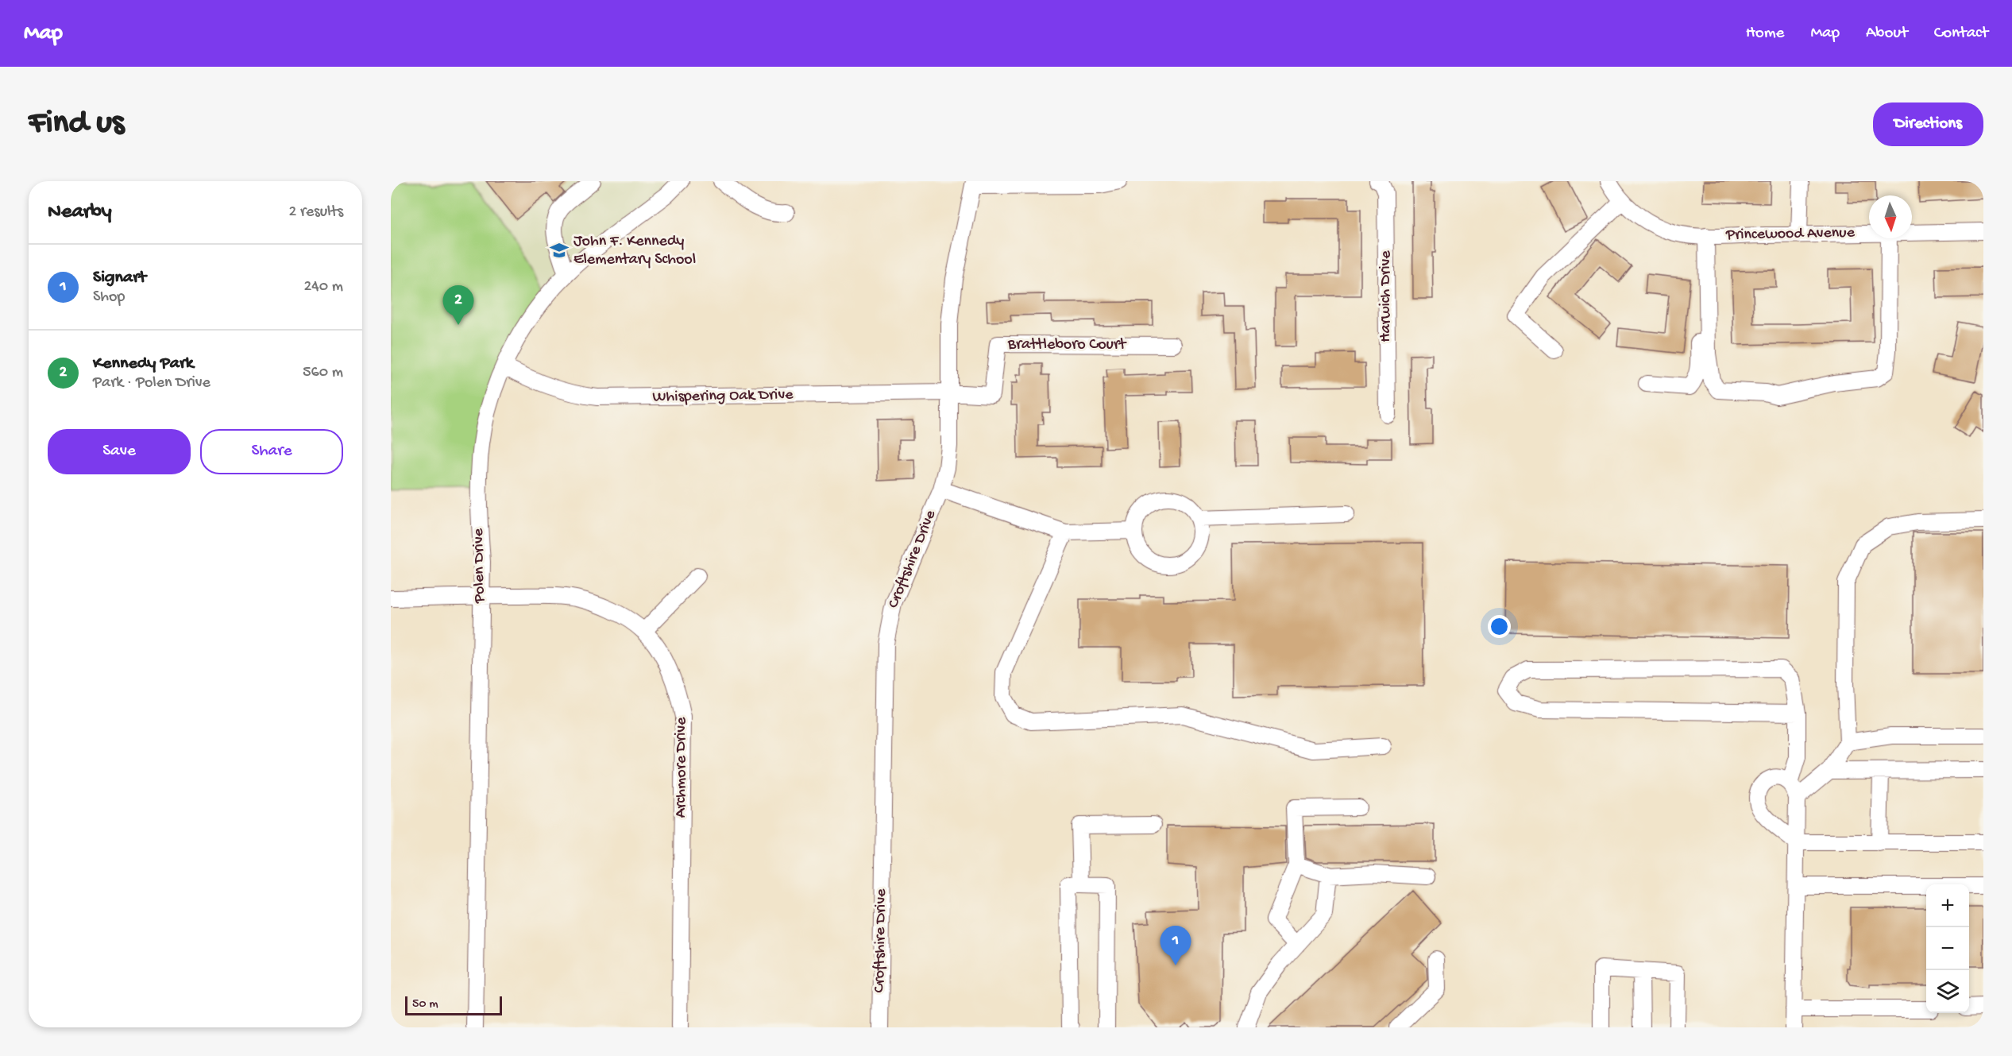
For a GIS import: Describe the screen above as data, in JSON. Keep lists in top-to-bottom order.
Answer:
{
  "streets": {
    "street": [
      "Princewood Avenue",
      "Harwich Drive",
      "Brattleboro Court",
      "Whispering Oak Drive",
      "Croftshire Drive",
      "Polen Drive",
      "Archmore Drive"
    ]
  },
  "crossings": [
    ["Brattleboro Court", "Whispering Oak Drive"],
    ["Brattleboro Court", "Croftshire Drive"],
    ["Whispering Oak Drive", "Croftshire Drive"],
    ["Whispering Oak Drive", "Polen Drive"],
    ["Polen Drive", "Archmore Drive"]
  ],
  "places": {
    "school or university": ["John F. Kennedy Elementary School"]
  },
  "scale_bar": "50 m",
  "north": "bottom",
  "page": {
    "header": "Map",
    "nav": [
      "Home",
      "Map",
      "About",
      "Contact"
    ],
    "buttons": [
      "Directions",
      ["Save", "Share"]
    ],
    "title": "Find us",
    "heading": ["Nearby", "2 results"],
    "list": [
      {
        "mark": "1",
        "name": "Signart",
        "note": "Shop",
        "value": "240 m"
      },
      {
        "mark": "2",
        "name": "Kennedy Park",
        "note": "Park · Polen Drive",
        "value": "560 m"
      }
    ],
    "pins": ["2", "1"],
    "map_buttons": ["+", "−"],
    "scale": "50 m"
  }
}
